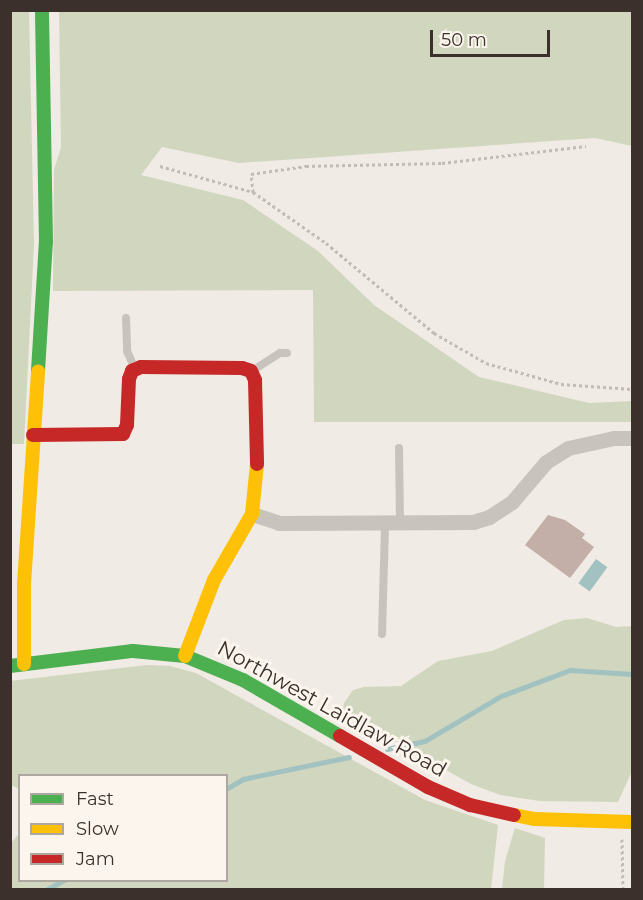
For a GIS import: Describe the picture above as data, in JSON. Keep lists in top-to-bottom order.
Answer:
{
  "streets": {
    "street": ["Northwest Laidlaw Road"]
  },
  "legend": ["Fast", "Slow", "Jam"],
  "scale_bar": "50 m"
}
